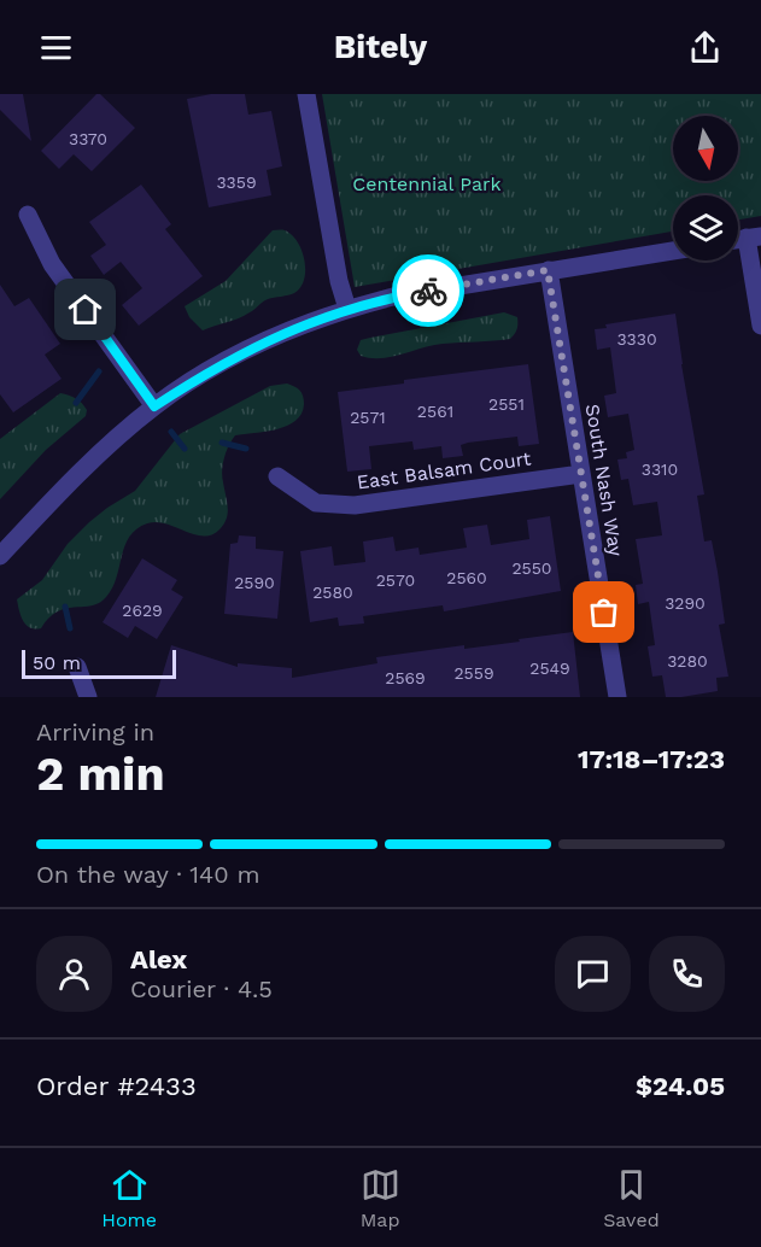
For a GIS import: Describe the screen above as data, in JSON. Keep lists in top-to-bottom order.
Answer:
{
  "streets": {
    "street": ["East Balsam Court", "South Nash Way"]
  },
  "crossings": [
    ["East Balsam Court", "South Nash Way"]
  ],
  "parks": ["Centennial Park"],
  "house_numbers": [
    "3370",
    "3359",
    "3330",
    "2551",
    "2561",
    "2571",
    "3310",
    "2550",
    "2560",
    "2570",
    "2590",
    "2580",
    "3290",
    "2629",
    "3280",
    "2549",
    "2559",
    "2569"
  ],
  "scale_bar": "50 m",
  "north": "bottom",
  "page": {
    "header": "Bitely",
    "scale": "50 m",
    "heading": ["2 min", "Arriving in", "17:18–17:23"],
    "panel": [
      "Alex",
      "Courier · 4.5",
      "Order #2433",
      "$24.05"
    ],
    "bar": "On the way · 140 m",
    "tabs": ["Home", "Map", "Saved"]
  }
}
